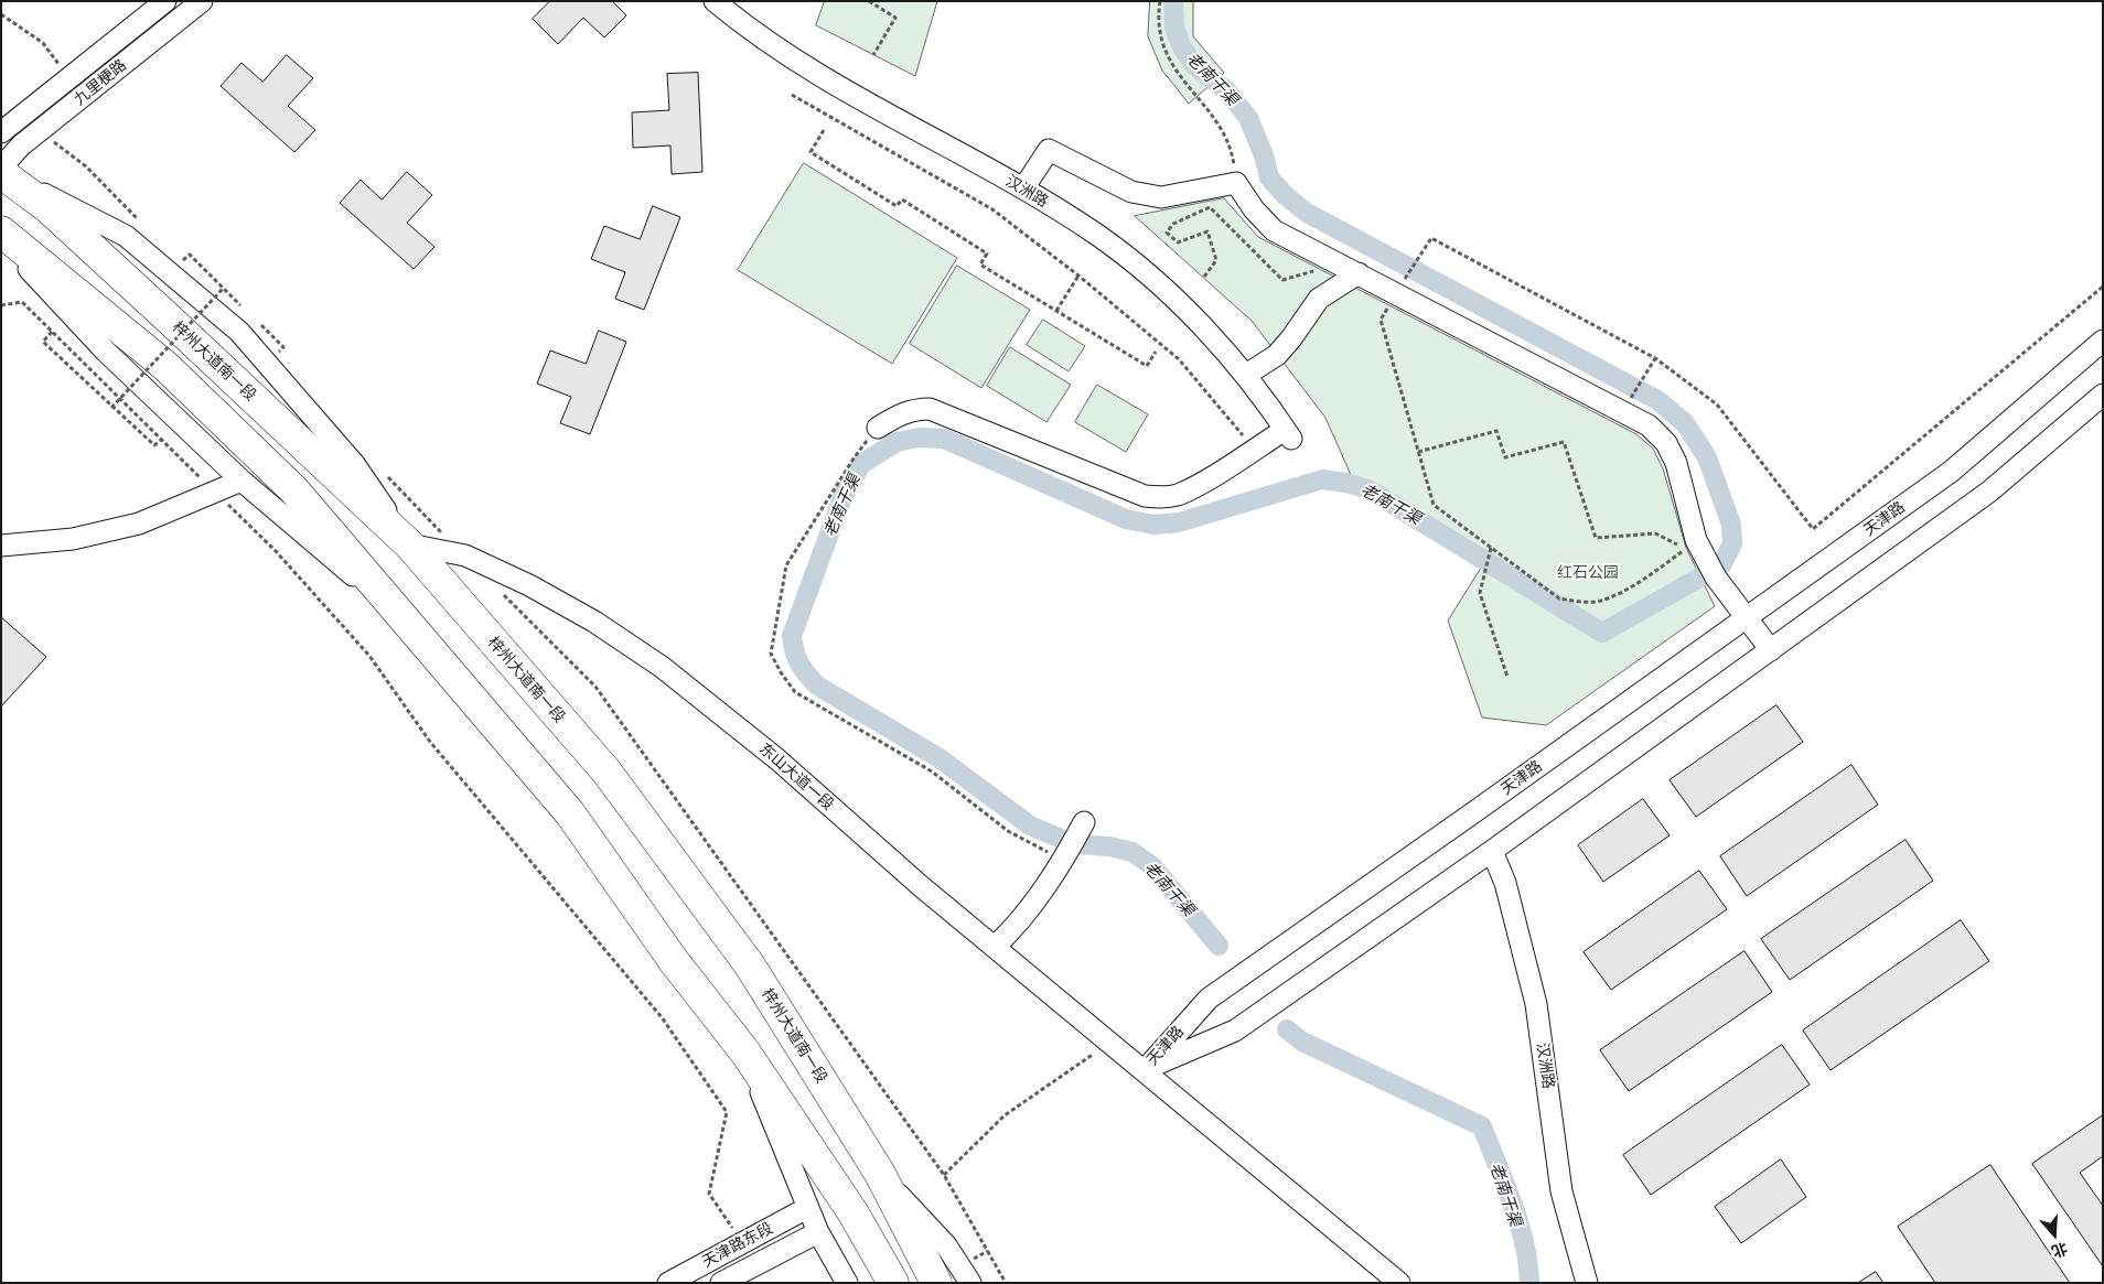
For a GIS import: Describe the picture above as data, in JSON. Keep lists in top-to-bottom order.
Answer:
{
  "streets": {
    "highway": ["梓州大道南一段"],
    "street": [
      "九里梗路",
      "汉洲路",
      "天津路",
      "东山大道一段",
      "天津路东段"
    ]
  },
  "crossings": [
    ["汉洲路", "天津路"],
    ["梓州大道南一段", "东山大道一段"],
    ["天津路", "东山大道一段"]
  ],
  "water": ["老南干渠"],
  "parks": ["红石公园"],
  "north": "bottom"
}
